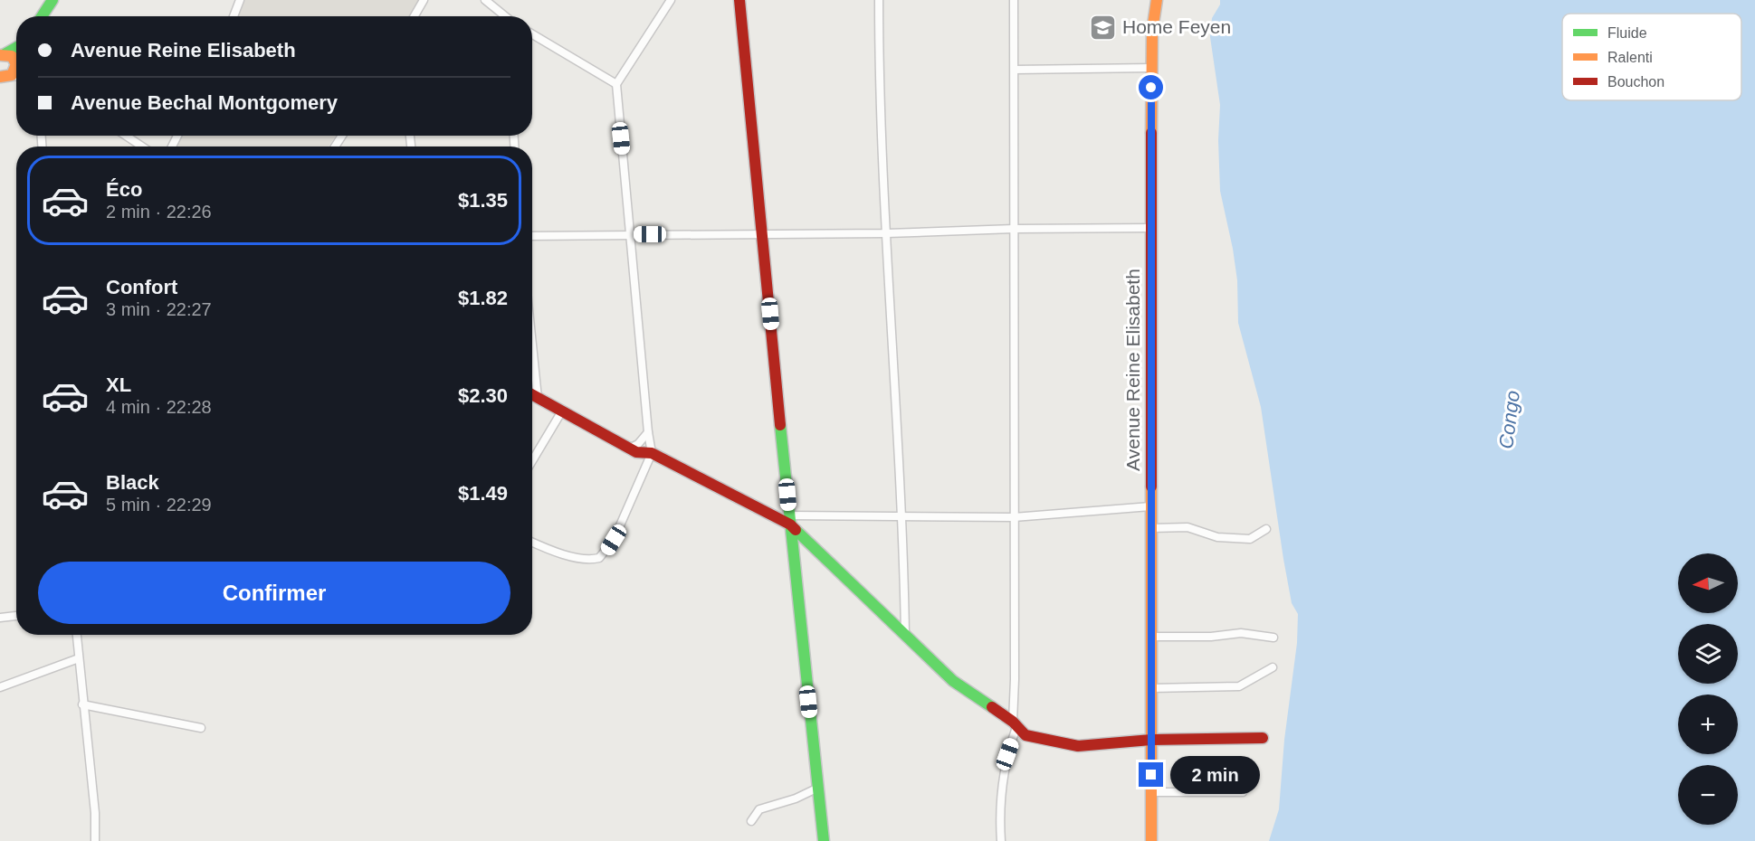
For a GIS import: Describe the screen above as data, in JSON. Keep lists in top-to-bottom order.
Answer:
{
  "streets": {
    "street": ["Avenue Reine Elisabeth"]
  },
  "water": ["Congo"],
  "places": {
    "school or university": ["Home Feyen"]
  },
  "legend": ["Fluide", "Ralenti", "Bouchon"],
  "north": "left",
  "page": {
    "banner": ["Avenue Reine Elisabeth", "Avenue Bechal Montgomery"],
    "list": [
      {
        "name": "Éco",
        "note": "2 min · 22:26",
        "value": "$1.35"
      },
      {
        "name": "Confort",
        "note": "3 min · 22:27",
        "value": "$1.82"
      },
      {
        "name": "XL",
        "note": "4 min · 22:28",
        "value": "$2.30"
      },
      {
        "name": "Black",
        "note": "5 min · 22:29",
        "value": "$1.49"
      }
    ],
    "buttons": "Confirmer",
    "map_buttons": ["+", "−"],
    "bubble": "2 min"
  }
}
